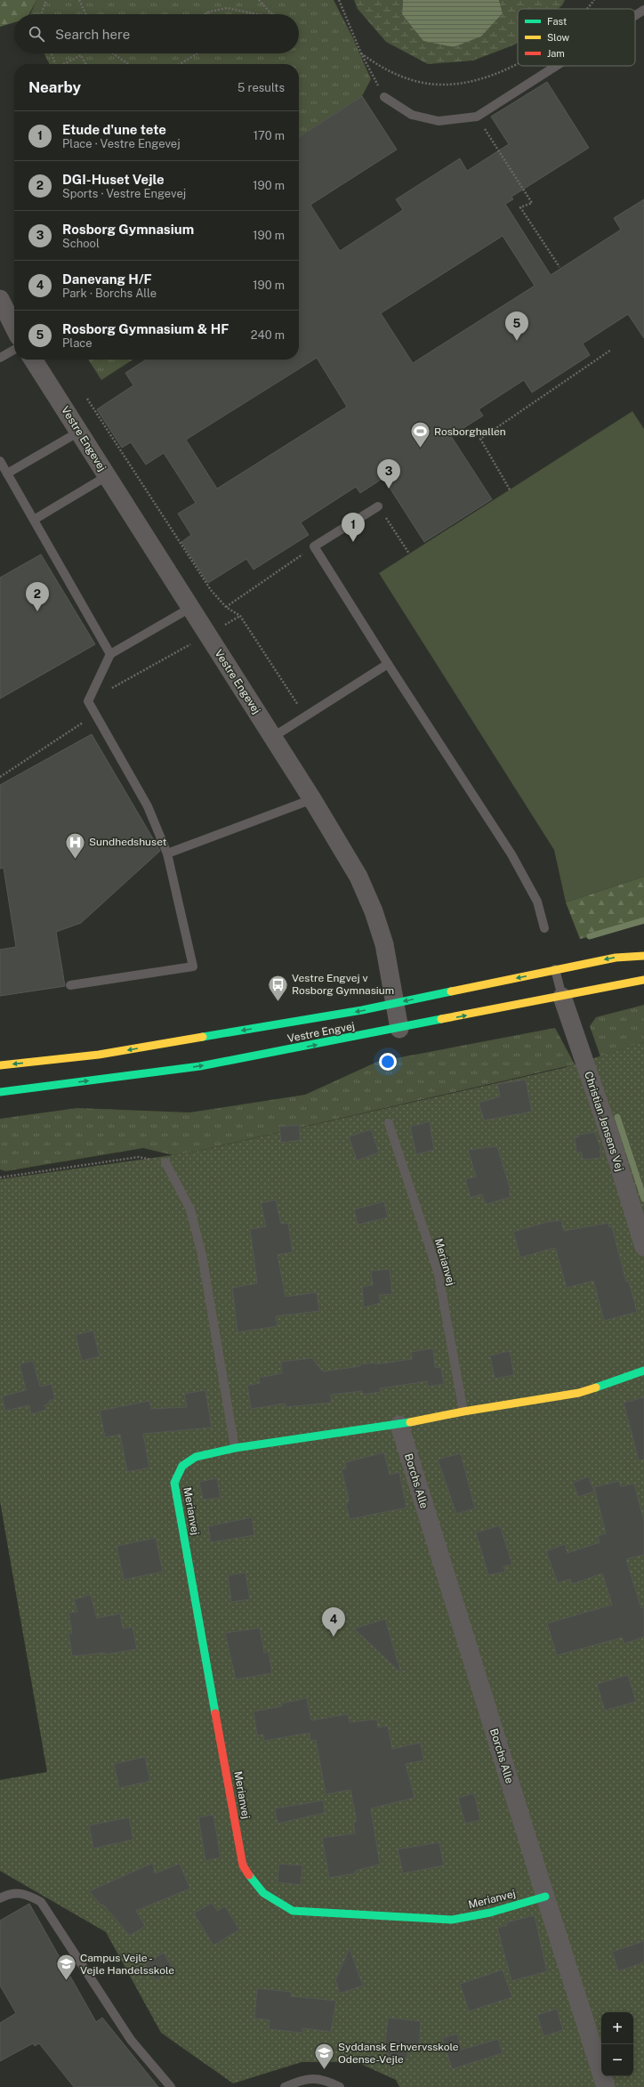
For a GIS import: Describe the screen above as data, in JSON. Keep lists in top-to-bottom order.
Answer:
{
  "streets": {
    "street": [
      "Vestre Engevej",
      "Vestre Engvej",
      "Christian Jensens Vej",
      "Merianvej",
      "Borchs Alle"
    ]
  },
  "crossings": [
    ["Vestre Engevej", "Vestre Engvej"],
    ["Vestre Engvej", "Christian Jensens Vej"],
    ["Merianvej", "Borchs Alle"]
  ],
  "places": {
    "sports": ["Rosborghallen"],
    "hospital": ["Sundhedshuset"],
    "bus stop": ["Vestre Engvej v Rosborg Gymnasium"],
    "school or university": ["Campus Vejle - Vejle Handelsskole", "Syddansk Erhvervsskole Odense-Vejle"]
  },
  "legend": ["Fast", "Slow", "Jam"],
  "page": {
    "search": "Search here",
    "heading": ["Nearby", "5 results"],
    "list": [
      {
        "mark": "1",
        "name": "Etude d'une tete",
        "note": "Place · Vestre Engevej",
        "value": "170 m"
      },
      {
        "mark": "2",
        "name": "DGI-Huset Vejle",
        "note": "Sports · Vestre Engevej",
        "value": "190 m"
      },
      {
        "mark": "3",
        "name": "Rosborg Gymnasium",
        "note": "School",
        "value": "190 m"
      },
      {
        "mark": "4",
        "name": "Danevang H/F",
        "note": "Park · Borchs Alle",
        "value": "190 m"
      },
      {
        "mark": "5",
        "name": "Rosborg Gymnasium & HF",
        "note": "Place",
        "value": "240 m"
      }
    ],
    "pins": [
      "5",
      "3",
      "1",
      "2",
      "4"
    ],
    "map_buttons": ["+", "−"]
  }
}
